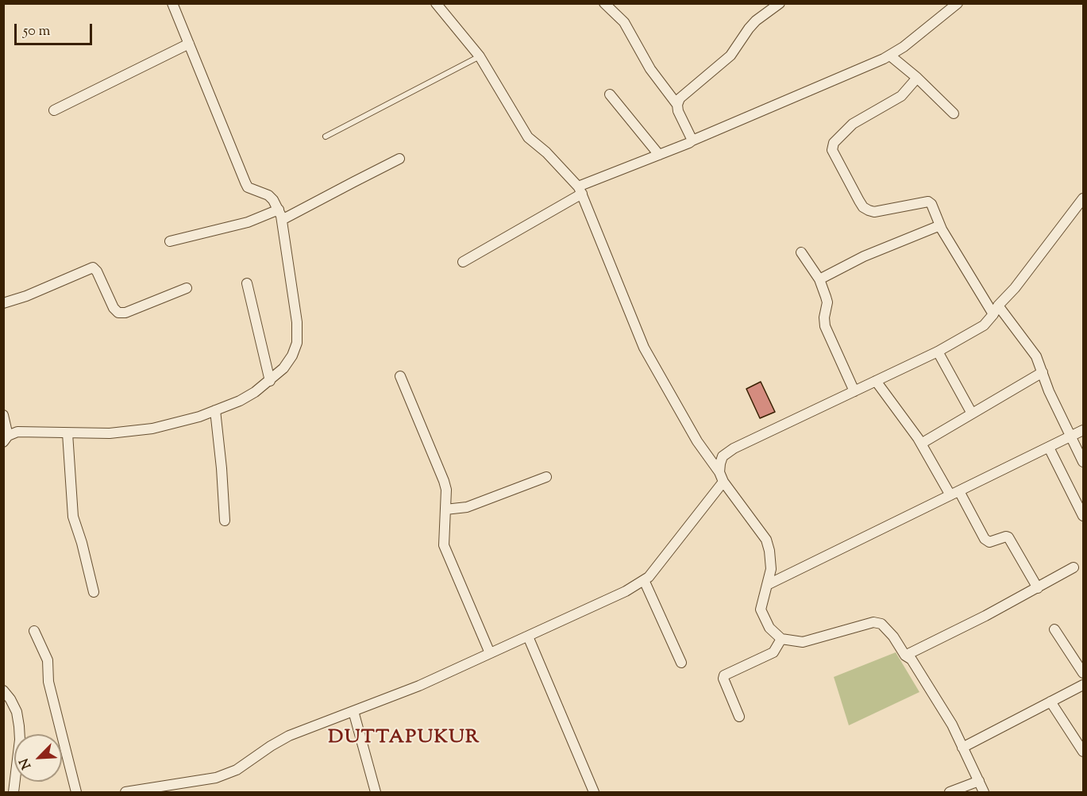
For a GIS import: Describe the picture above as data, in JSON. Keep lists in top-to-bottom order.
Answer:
{
  "districts": ["DUTTAPUKUR"],
  "scale_bar": "50 m",
  "north": "bottom left"
}
